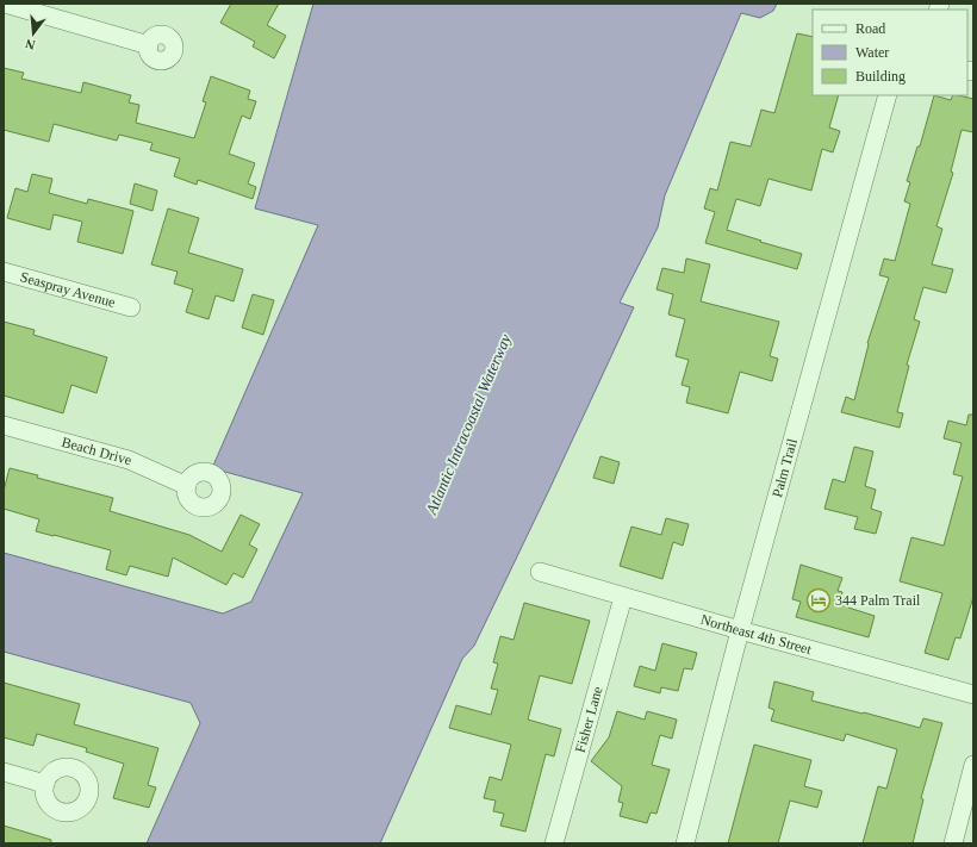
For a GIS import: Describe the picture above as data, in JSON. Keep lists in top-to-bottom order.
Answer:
{
  "streets": {
    "street": [
      "Seaspray Avenue",
      "Beach Drive",
      "Palm Trail",
      "Northeast 4th Street",
      "Fisher Lane"
    ]
  },
  "crossings": [
    ["Palm Trail", "Northeast 4th Street"],
    ["Northeast 4th Street", "Fisher Lane"]
  ],
  "water": ["Atlantic Intracoastal Waterway"],
  "places": {
    "hotel": ["344 Palm Trail"]
  },
  "legend": ["Road", "Water", "Building"],
  "north": "bottom"
}
